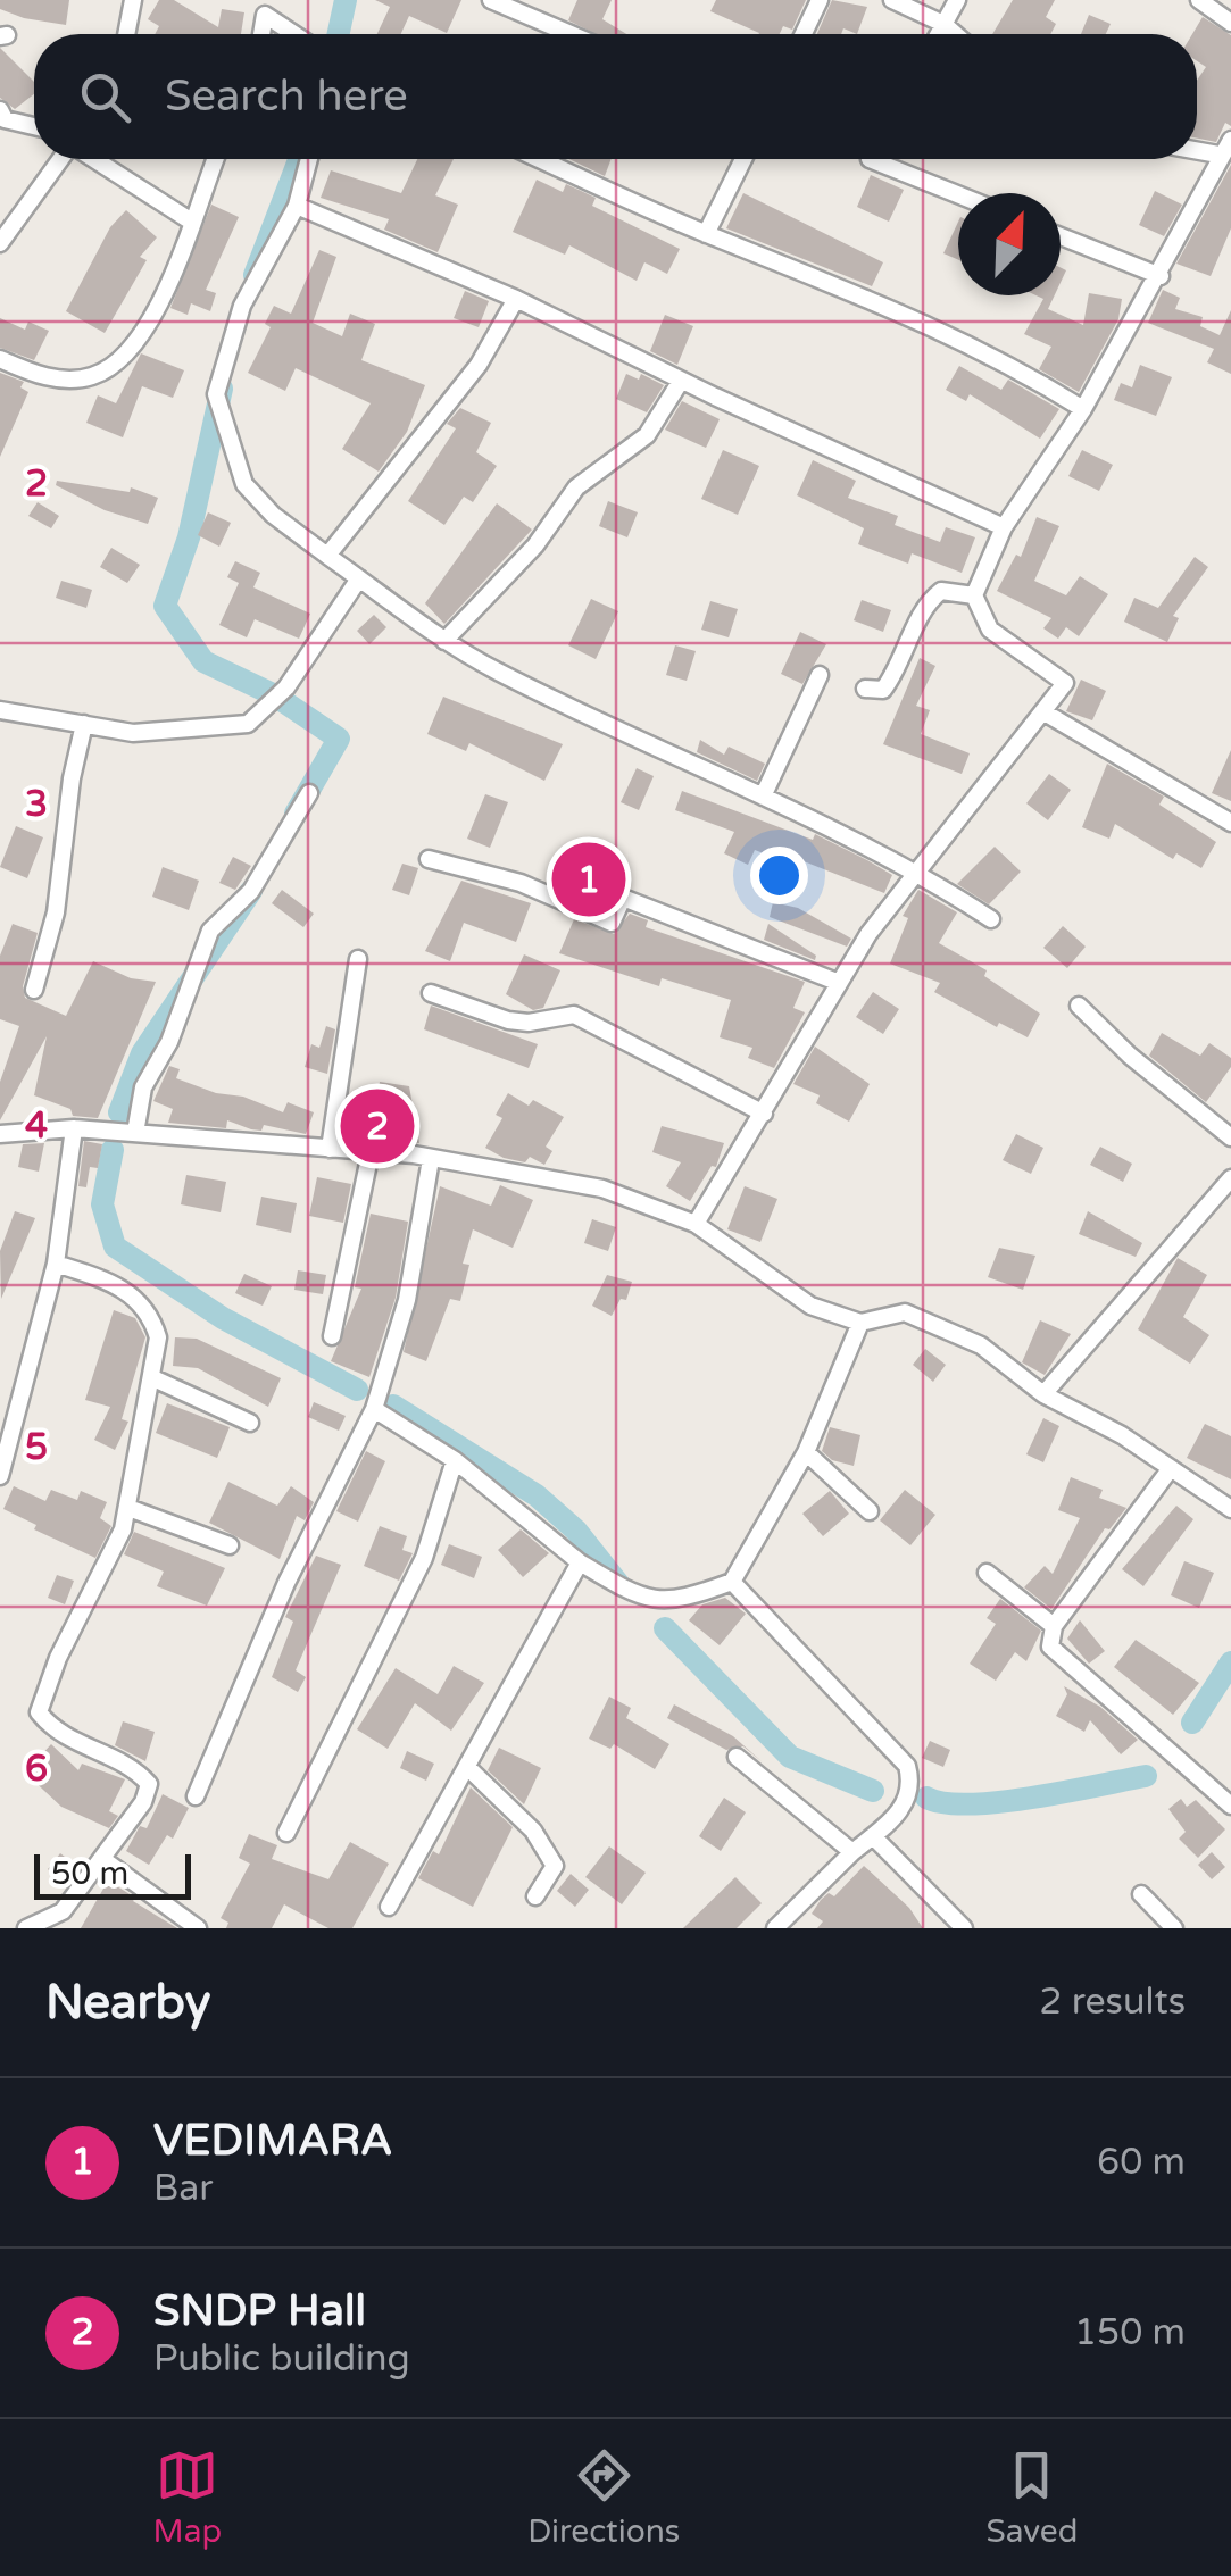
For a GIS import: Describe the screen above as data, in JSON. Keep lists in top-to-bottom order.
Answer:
{
  "scale_bar": "50 m",
  "north": "top right",
  "page": {
    "search": "Search here",
    "pins": ["1", "2"],
    "scale": "50 m",
    "heading": ["Nearby", "2 results"],
    "list": [
      {
        "mark": "1",
        "name": "VEDIMARA",
        "note": "Bar",
        "value": "60 m"
      },
      {
        "mark": "2",
        "name": "SNDP Hall",
        "note": "Public building",
        "value": "150 m"
      }
    ],
    "nav": ["Map", "Directions", "Saved"]
  },
  "grid": {
    "rows": [
      "2",
      "3",
      "4",
      "5",
      "6"
    ]
  }
}
